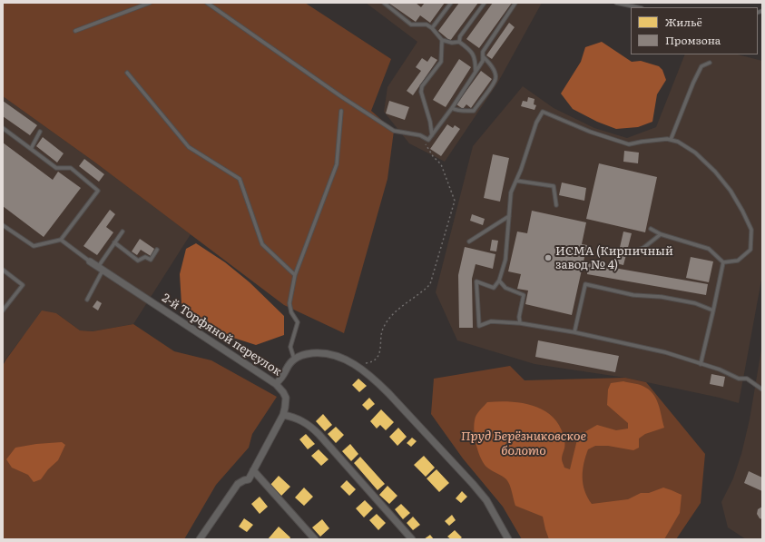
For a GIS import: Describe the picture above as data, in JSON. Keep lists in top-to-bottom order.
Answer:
{
  "streets": {
    "street": ["2-й Торфяной переулок"]
  },
  "water": ["Пруд Берёзниковское болото"],
  "places": ["ИСМА (Кирпичный завод № 4)"],
  "legend": ["Жильё", "Промзона"]
}
